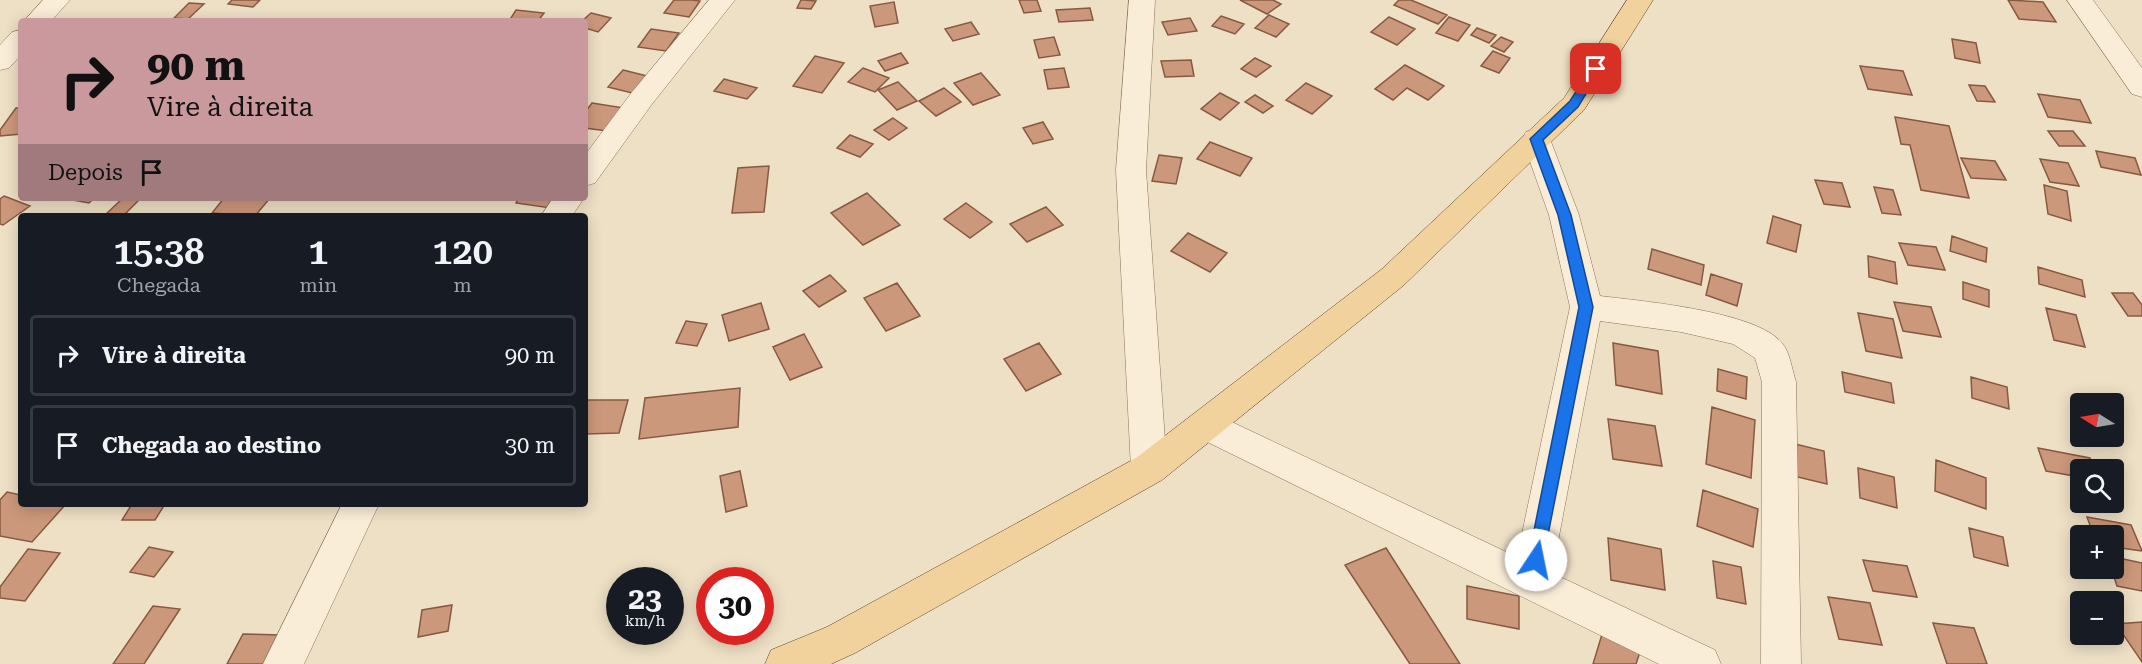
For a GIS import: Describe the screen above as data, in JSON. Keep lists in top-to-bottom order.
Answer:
{
  "north": "left",
  "page": {
    "turn": ["90 m", "Vire à direita"],
    "then": "Depois",
    "eta": [
      "15:38",
      "Chegada",
      "1",
      "min",
      "120",
      "m"
    ],
    "list": [
      {
        "name": "Vire à direita",
        "value": "90 m"
      },
      {
        "name": "Chegada ao destino",
        "value": "30 m"
      }
    ],
    "map_buttons": ["+", "−"],
    "speed": "23 km/h",
    "limit": "30"
  }
}
